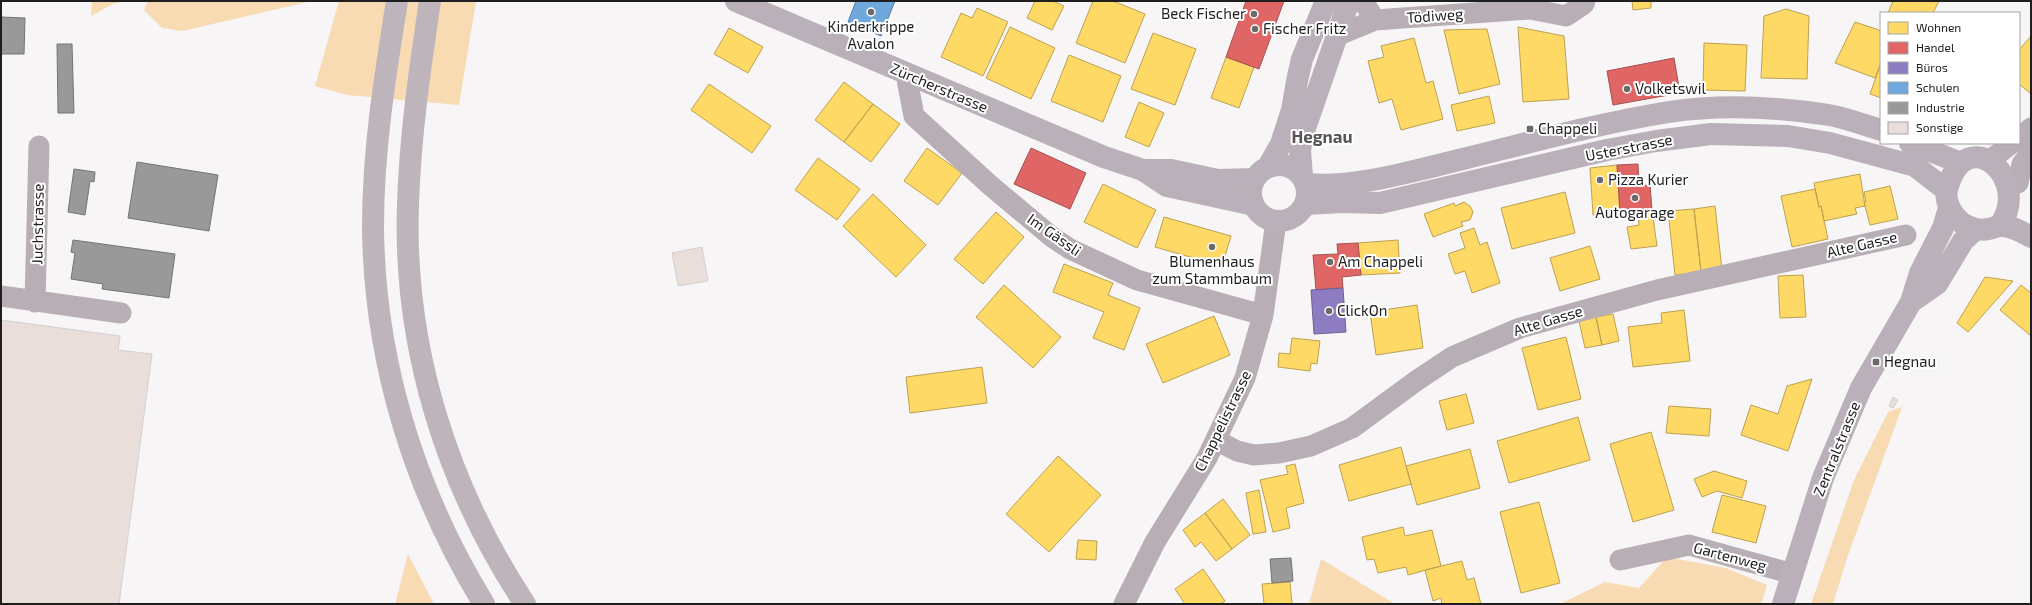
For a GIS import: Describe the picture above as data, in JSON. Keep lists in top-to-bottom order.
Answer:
{
  "streets": {
    "main road": ["Zürcherstrasse", "Usterstrasse", "Zentralstrasse"],
    "street": [
      "Tödiweg",
      "Juchstrasse",
      "Im Gässli",
      "Alte Gasse",
      "Chappelistrasse",
      "Gartenweg"
    ]
  },
  "crossings": [
    ["Zürcherstrasse", "Usterstrasse"],
    ["Zürcherstrasse", "Im Gässli"],
    ["Zürcherstrasse", "Chappelistrasse"],
    ["Usterstrasse", "Chappelistrasse"],
    ["Usterstrasse", "Zentralstrasse"],
    ["Im Gässli", "Chappelistrasse"],
    ["Alte Gasse", "Chappelistrasse"],
    ["Zentralstrasse", "Gartenweg"]
  ],
  "districts": ["Hegnau"],
  "places": {
    "other": [
      "Kinderkrippe Avalon",
      "Beck Fischer",
      "Fischer Fritz",
      "Volketswil",
      "Pizza Kurier",
      "Autogarage",
      "Blumenhaus zum Stammbaum",
      "Am Chappeli",
      "ClickOn"
    ],
    "transit": ["Chappeli", "Hegnau"]
  },
  "legend": [
    "Wohnen",
    "Handel",
    "Büros",
    "Schulen",
    "Industrie",
    "Sonstige"
  ]
}
